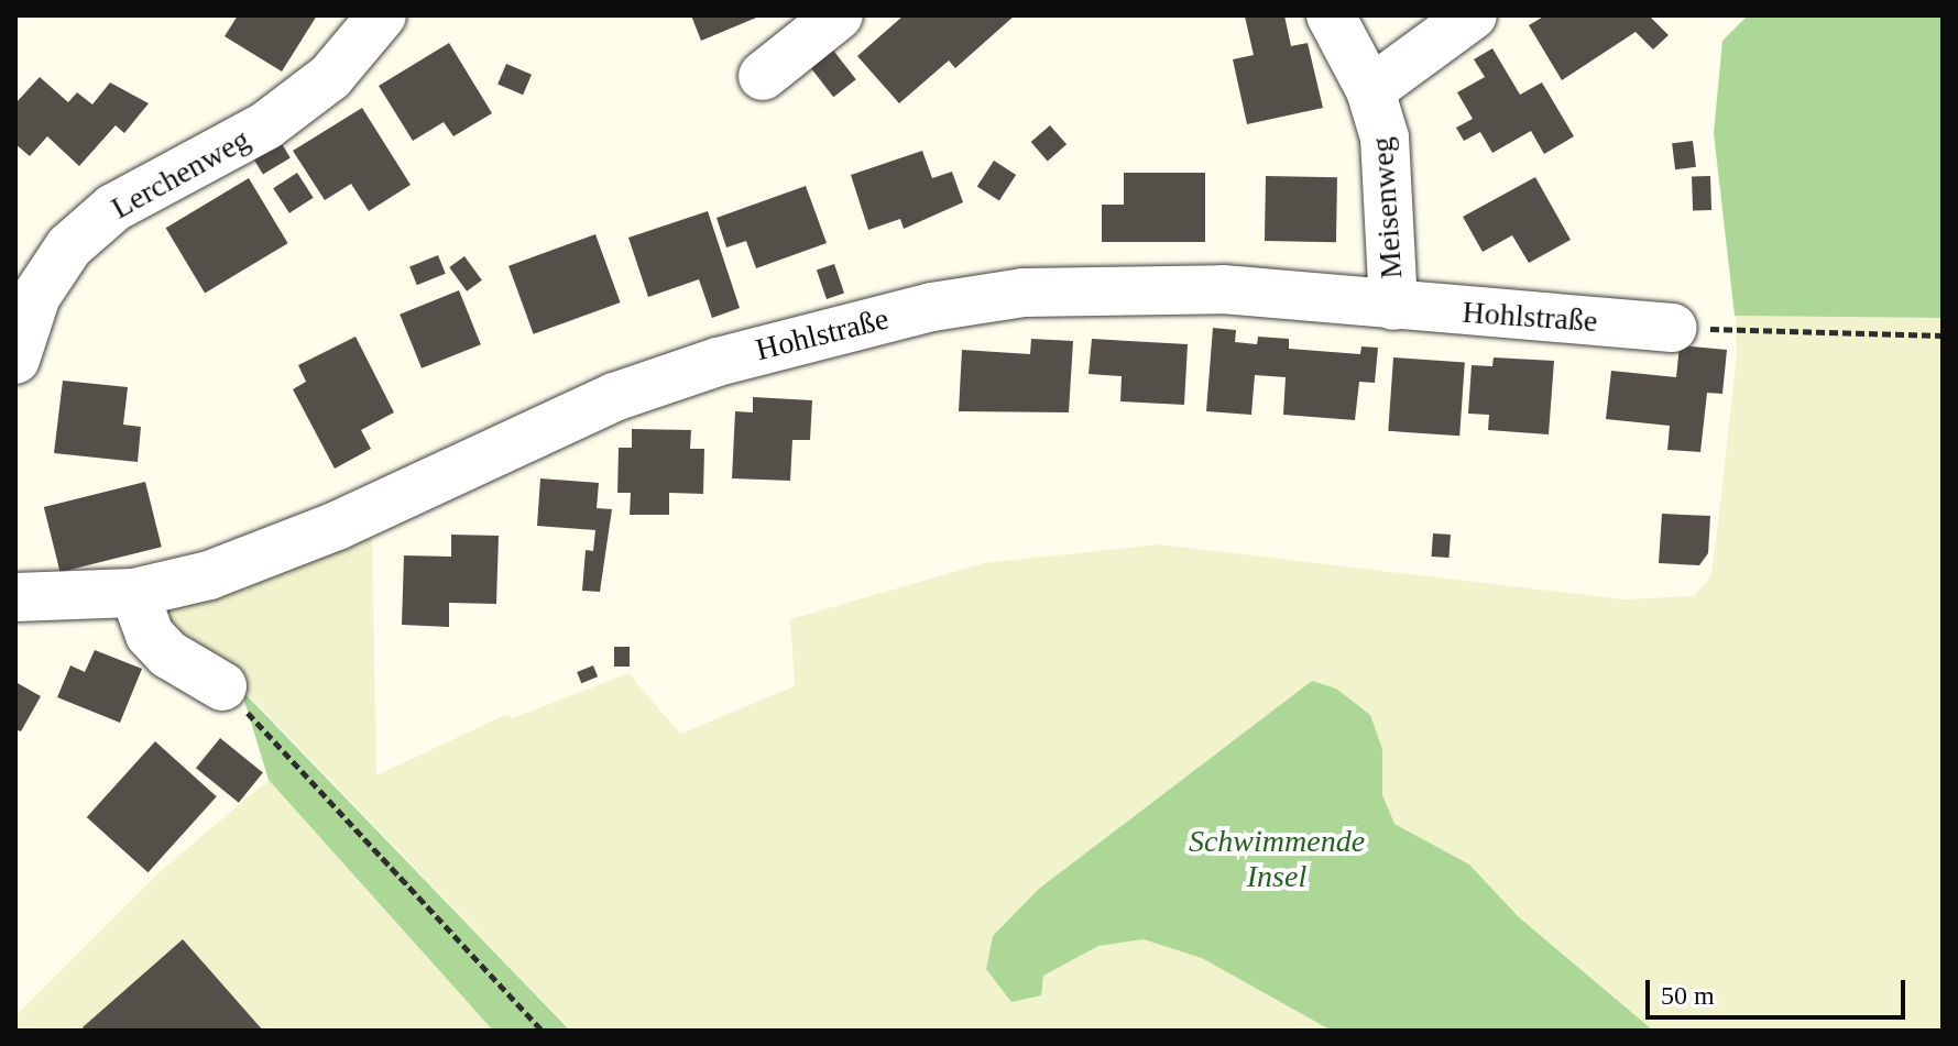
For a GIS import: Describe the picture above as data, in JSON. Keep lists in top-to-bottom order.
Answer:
{
  "streets": {
    "street": ["Lerchenweg", "Meisenweg", "Hohlstraße"]
  },
  "crossings": [
    ["Meisenweg", "Hohlstraße"]
  ],
  "parks": ["Schwimmende Insel"],
  "scale_bar": "50 m"
}
